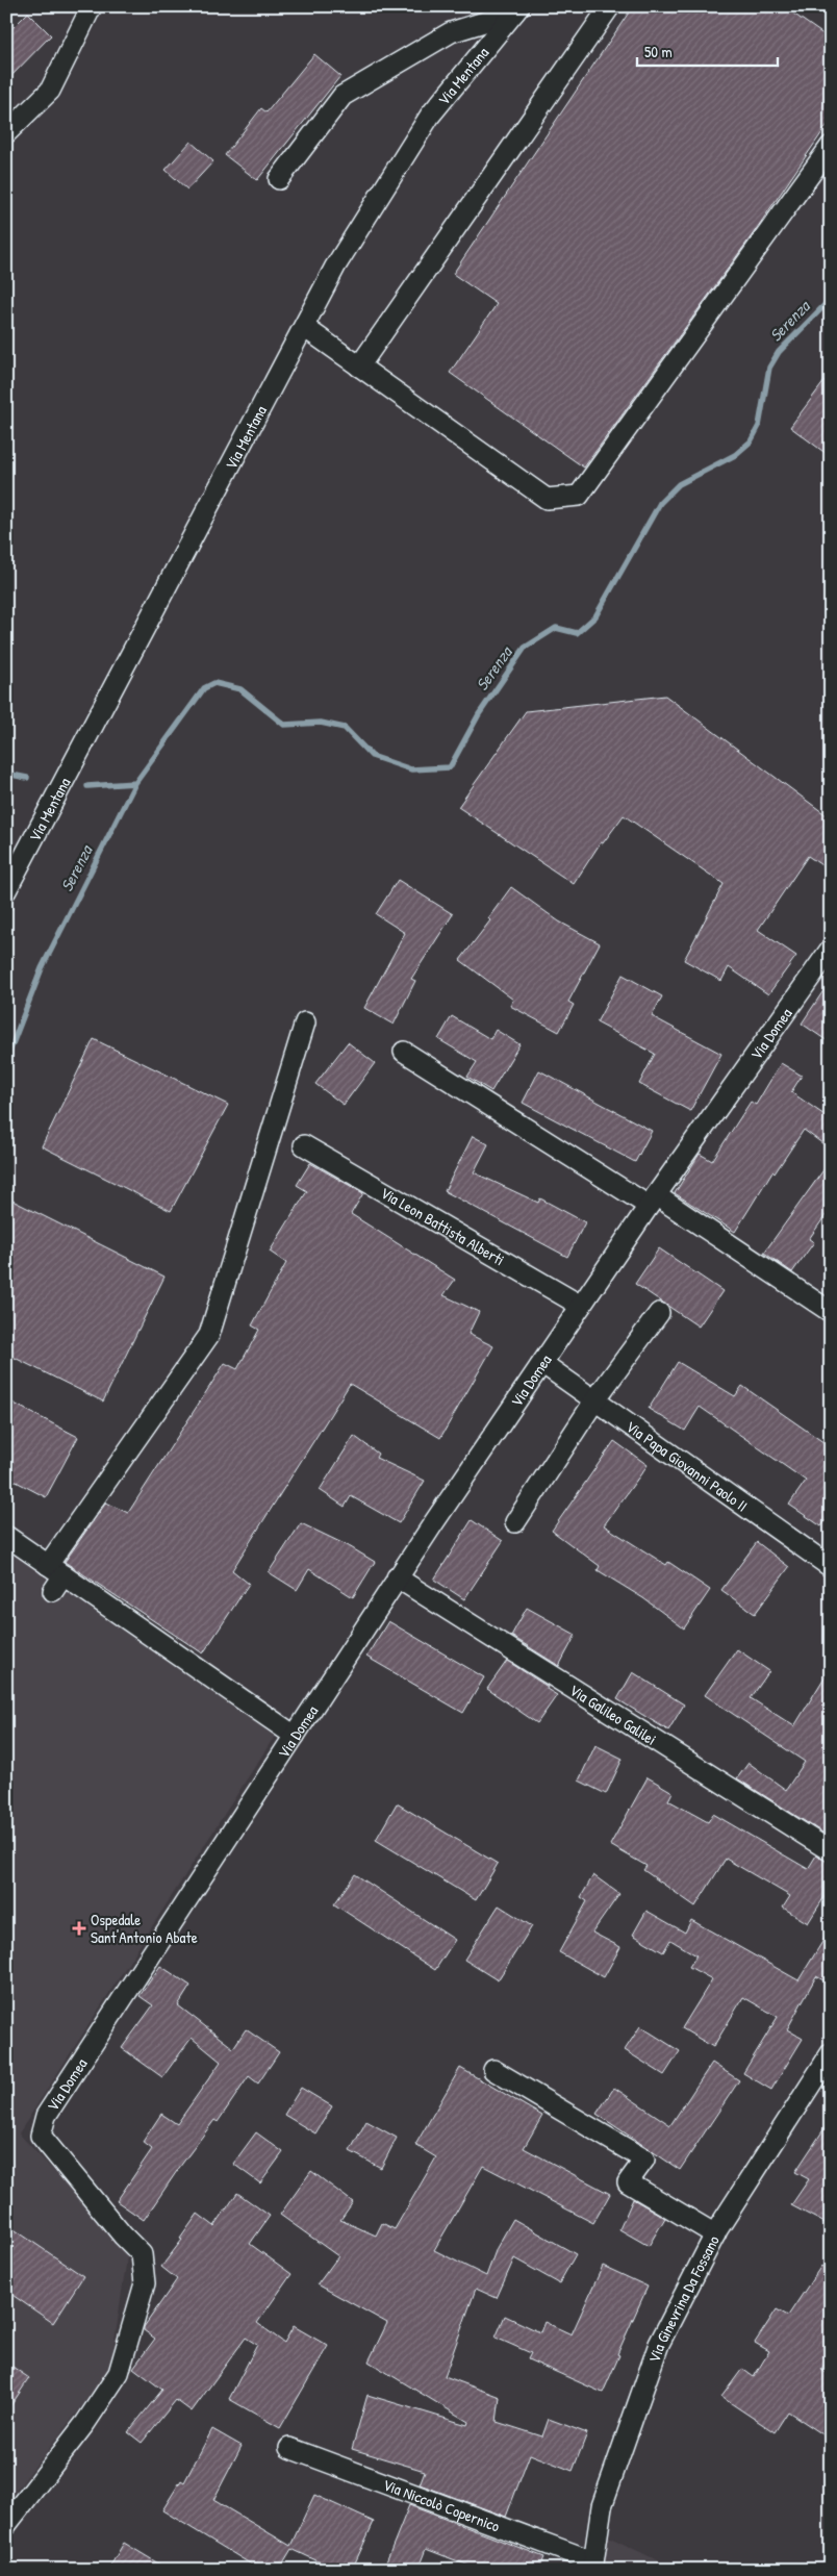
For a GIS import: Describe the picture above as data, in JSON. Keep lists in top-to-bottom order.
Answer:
{
  "streets": {
    "street": [
      "Via Mentana",
      "Via Domea",
      "Via Leon Battista Alberti",
      "Via Papa Giovanni Paolo II",
      "Via Galileo Galilei",
      "Via Ginevrina Da Fossano",
      "Via Niccolò Copernico"
    ]
  },
  "crossings": [
    ["Via Domea", "Via Leon Battista Alberti"],
    ["Via Domea", "Via Papa Giovanni Paolo II"],
    ["Via Domea", "Via Galileo Galilei"],
    ["Via Ginevrina Da Fossano", "Via Niccolò Copernico"]
  ],
  "water": ["Serenza"],
  "places": {
    "health": ["Ospedale Sant'Antonio Abate"]
  },
  "scale_bar": "50 m"
}
